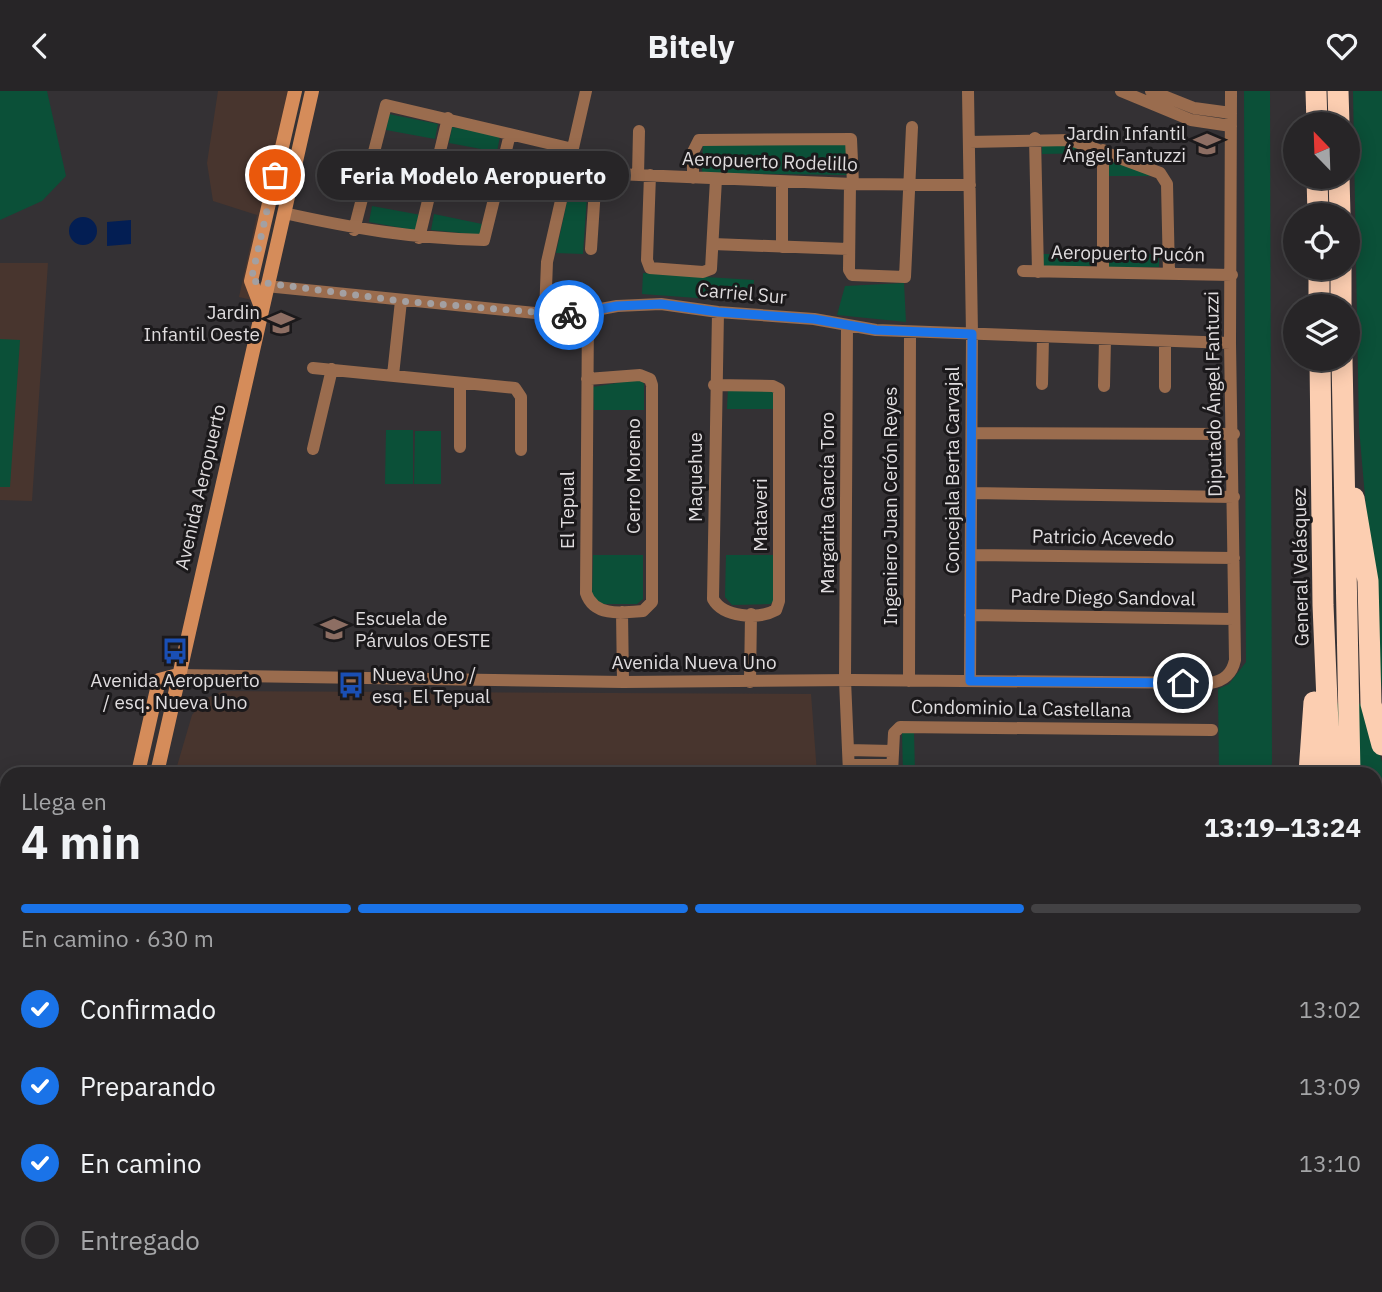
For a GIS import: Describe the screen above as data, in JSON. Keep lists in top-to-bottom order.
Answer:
{
  "streets": {
    "highway": ["General Velásquez"],
    "street": [
      "Aeropuerto Rodelillo",
      "Aeropuerto Pucón",
      "Carriel Sur",
      "Diputado Ángel Fantuzzi",
      "Concejala Berta Carvajal",
      "Cerro Moreno",
      "Maquehue",
      "Avenida Aeropuerto",
      "Margarita García Toro",
      "Ingeniero Juan Cerón Reyes",
      "El Tepual",
      "Mataveri",
      "Patricio Acevedo",
      "Padre Diego Sandoval",
      "Avenida Nueva Uno",
      "Condominio La Castellana"
    ]
  },
  "crossings": [
    ["Aeropuerto Rodelillo", "Concejala Berta Carvajal"],
    ["Aeropuerto Pucón", "Diputado Ángel Fantuzzi"],
    ["Carriel Sur", "Diputado Ángel Fantuzzi"],
    ["Carriel Sur", "Concejala Berta Carvajal"],
    ["Carriel Sur", "Maquehue"],
    ["Carriel Sur", "Avenida Aeropuerto"],
    ["Carriel Sur", "Margarita García Toro"],
    ["Carriel Sur", "Ingeniero Juan Cerón Reyes"],
    ["Carriel Sur", "El Tepual"],
    ["Diputado Ángel Fantuzzi", "Patricio Acevedo"],
    ["Diputado Ángel Fantuzzi", "Padre Diego Sandoval"],
    ["Diputado Ángel Fantuzzi", "Avenida Nueva Uno"],
    ["Concejala Berta Carvajal", "Patricio Acevedo"],
    ["Concejala Berta Carvajal", "Padre Diego Sandoval"],
    ["Concejala Berta Carvajal", "Avenida Nueva Uno"],
    ["Cerro Moreno", "El Tepual"],
    ["Maquehue", "Mataveri"],
    ["Avenida Aeropuerto", "Avenida Nueva Uno"],
    ["Margarita García Toro", "Avenida Nueva Uno"],
    ["Ingeniero Juan Cerón Reyes", "Avenida Nueva Uno"]
  ],
  "places": {
    "school or university": ["Jardin Infantil Ángel Fantuzzi", "Jardin Infantil Oeste", "Escuela de Párvulos OESTE"],
    "other": ["Feria Modelo Aeropuerto"],
    "bus stop": ["Avenida Aeropuerto / esq. Nueva Uno", "Nueva Uno / esq. El Tepual"]
  },
  "north": "top left",
  "page": {
    "header": "Bitely",
    "bubble": "Feria Modelo Aeropuerto",
    "heading": ["4 min", "Llega en", "13:19–13:24"],
    "bar": "En camino · 630 m",
    "list": [
      ["Confirmado", "13:02"],
      ["Preparando", "13:09"],
      ["En camino", "13:10"],
      "Entregado"
    ]
  }
}
